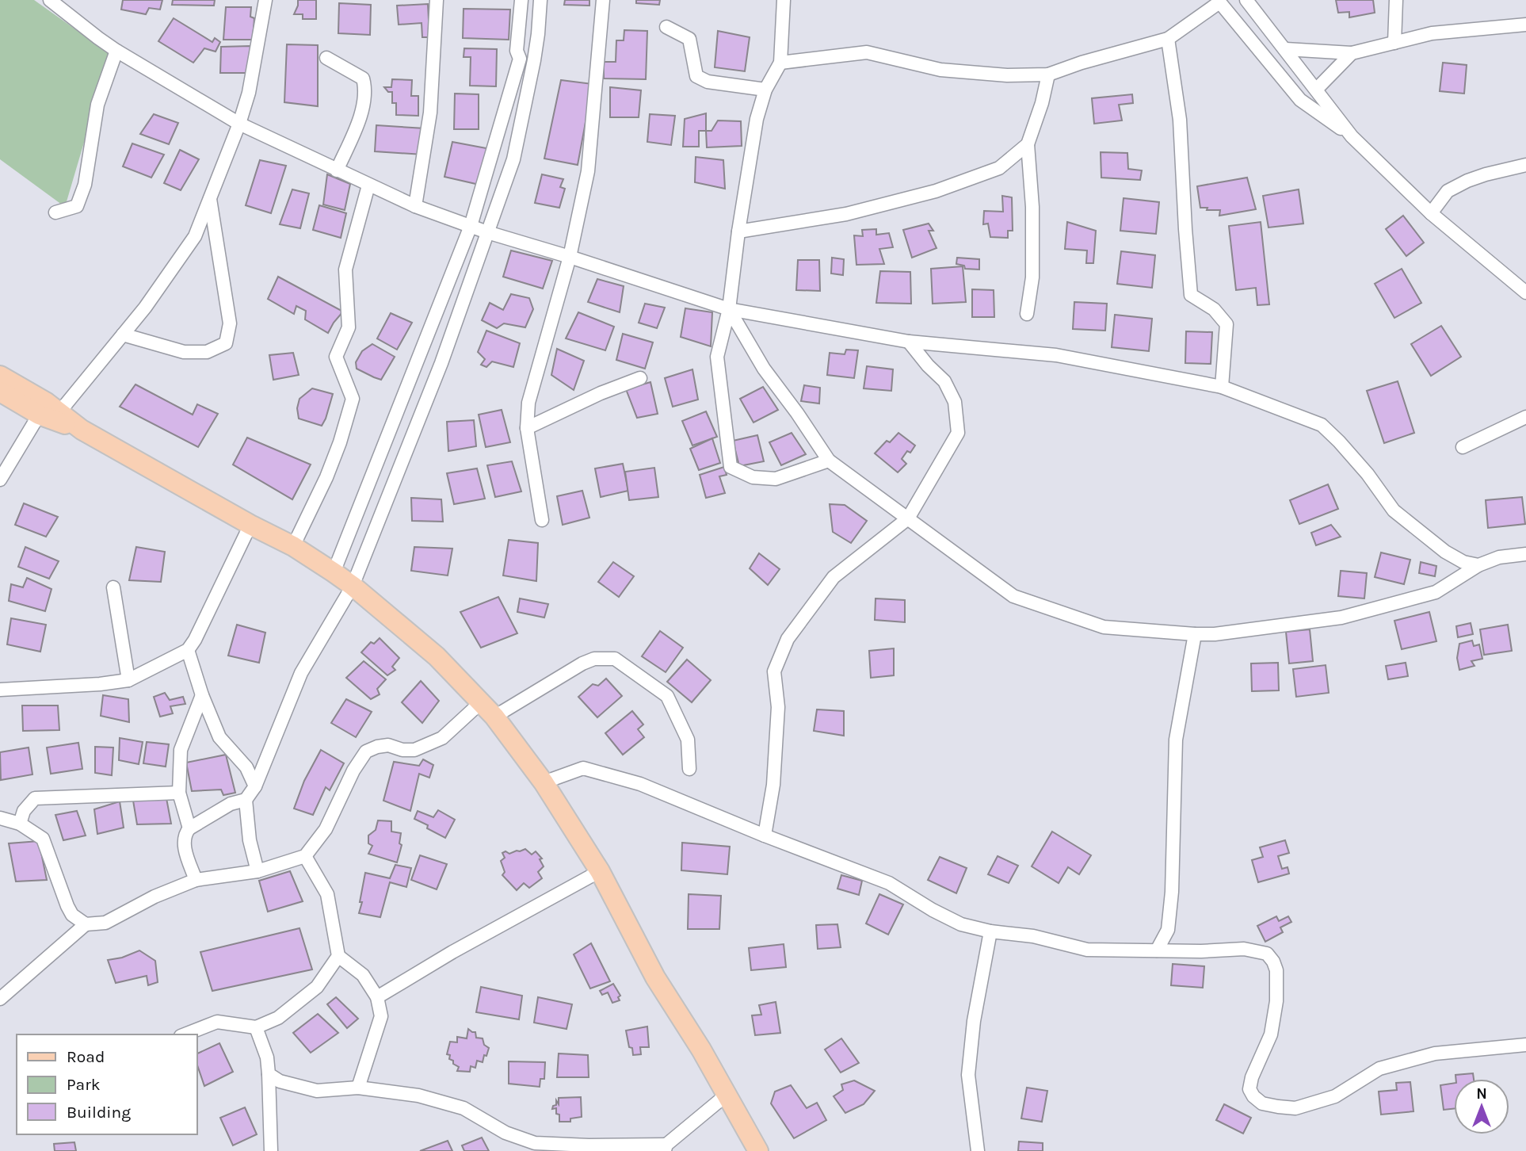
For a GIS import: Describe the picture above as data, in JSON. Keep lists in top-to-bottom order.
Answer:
{
  "legend": ["Road", "Park", "Building"],
  "north": "top"
}
